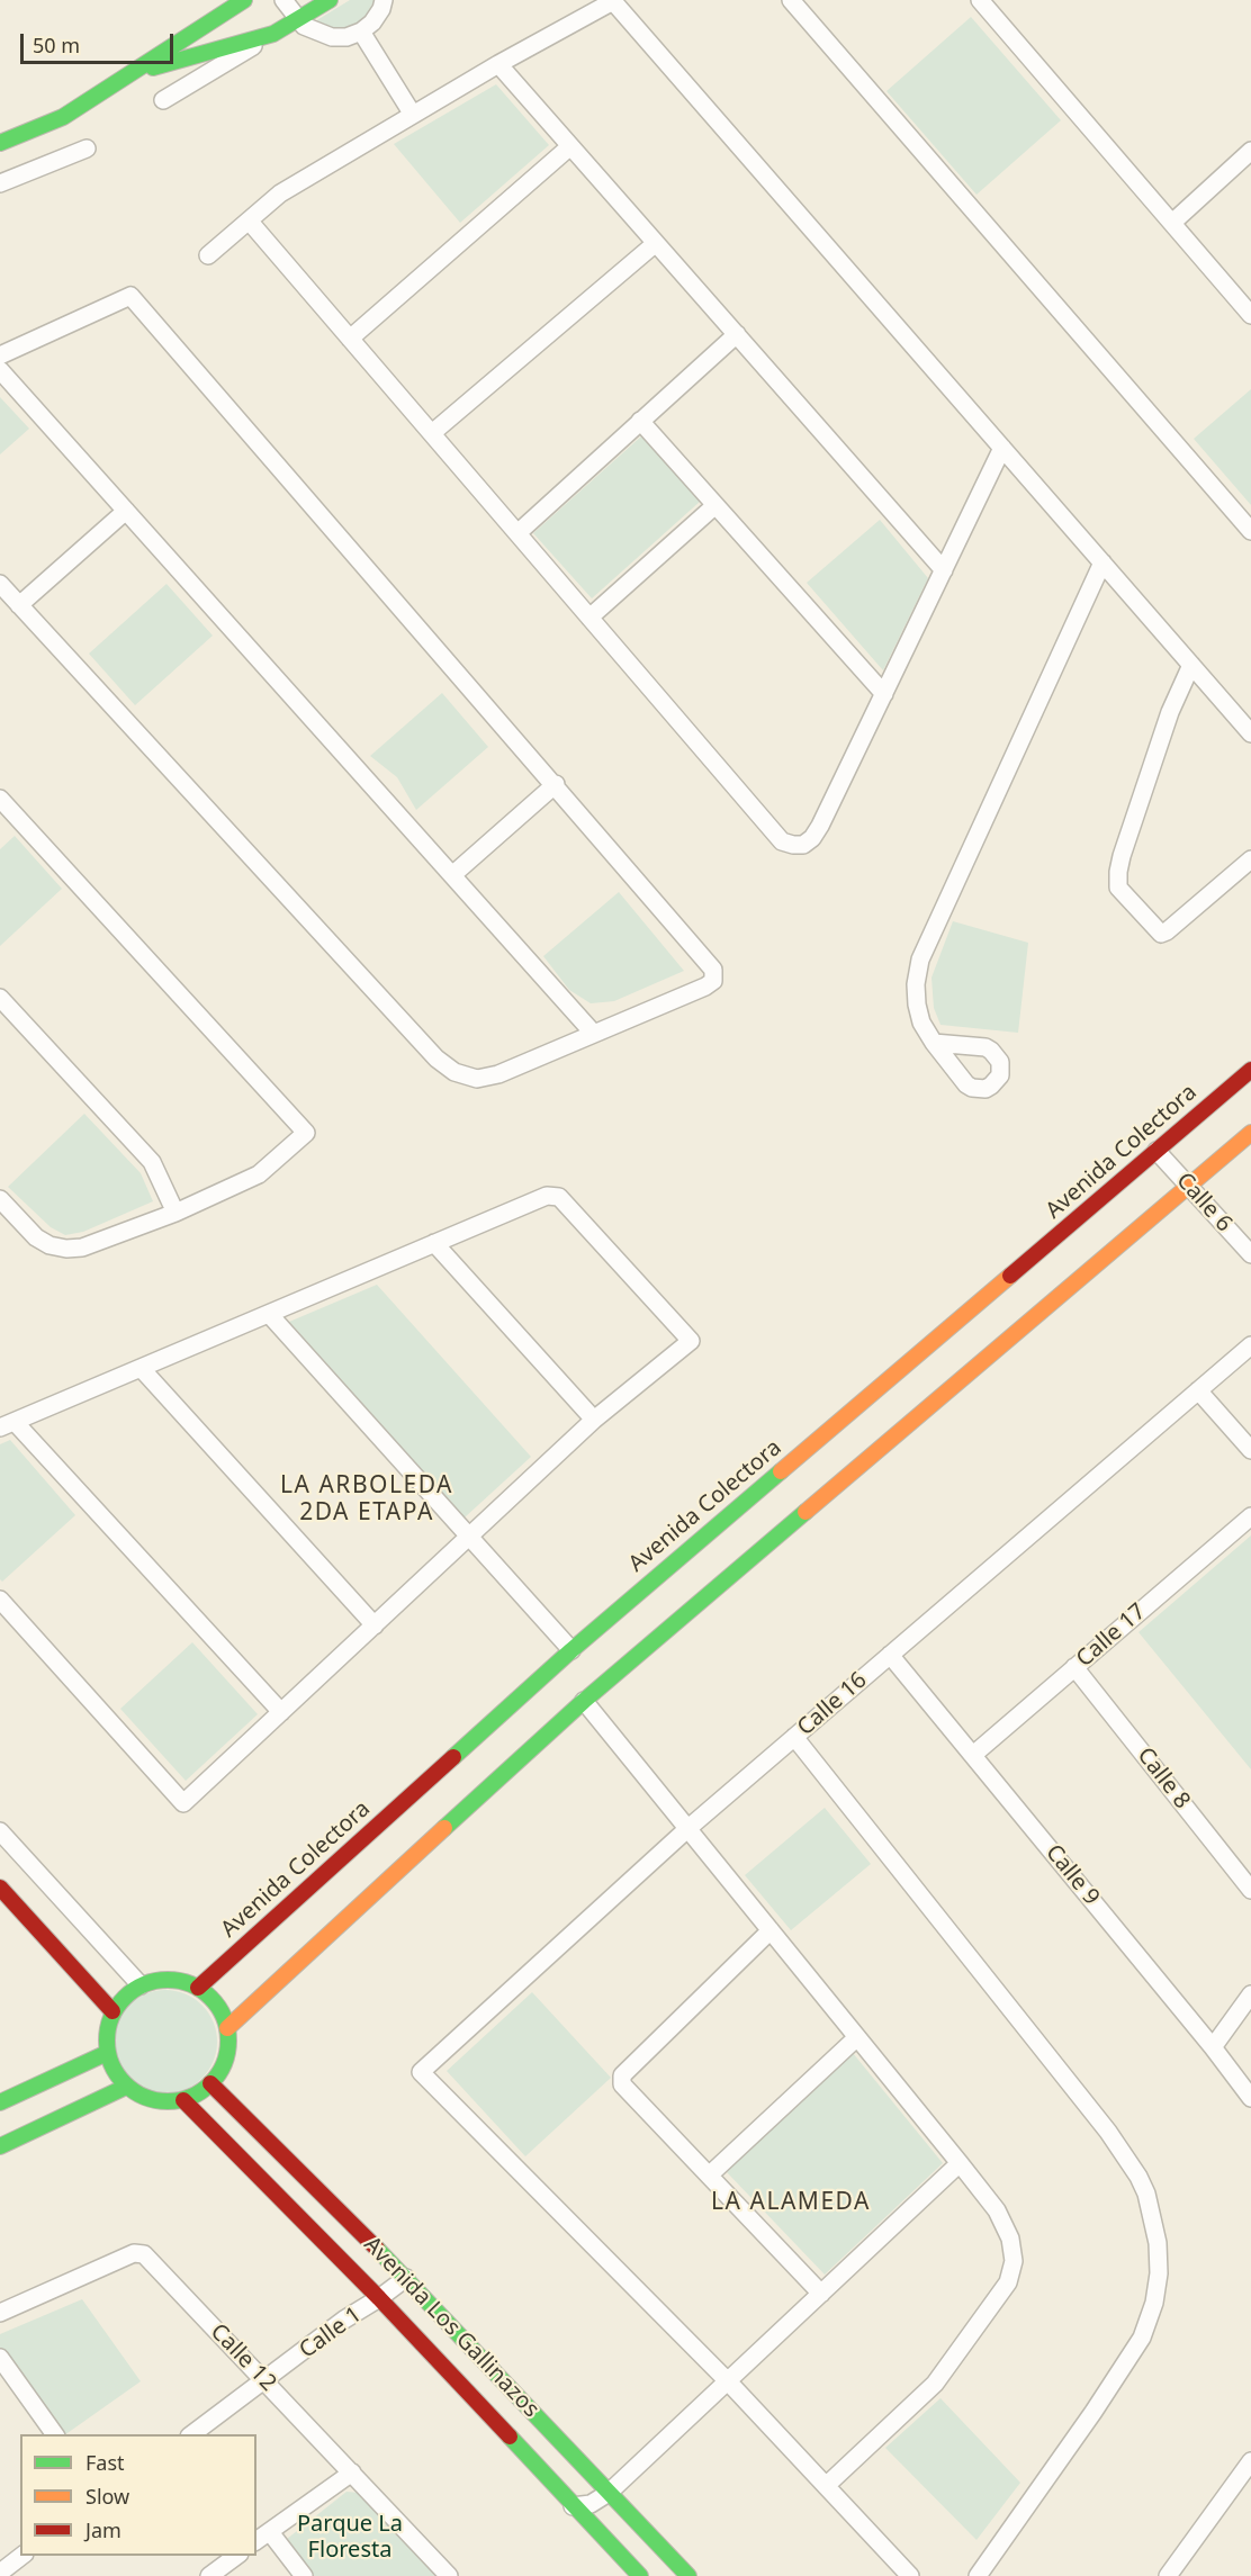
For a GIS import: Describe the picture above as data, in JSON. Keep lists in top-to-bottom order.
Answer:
{
  "streets": {
    "street": [
      "Avenida Colectora",
      "Calle 6",
      "Calle 17",
      "Calle 16",
      "Calle 8",
      "Calle 9",
      "Avenida Los Gallinazos",
      "Calle 1",
      "Calle 12"
    ]
  },
  "crossings": [
    ["Avenida Colectora", "Calle 6"],
    ["Avenida Colectora", "Avenida Los Gallinazos"],
    ["Calle 17", "Calle 8"],
    ["Calle 17", "Calle 9"],
    ["Calle 16", "Calle 9"],
    ["Avenida Los Gallinazos", "Calle 1"],
    ["Calle 1", "Calle 12"]
  ],
  "districts": ["LA ARBOLEDA 2DA ETAPA", "LA ALAMEDA"],
  "parks": ["Parque La Floresta"],
  "legend": ["Fast", "Slow", "Jam"],
  "scale_bar": "50 m"
}
